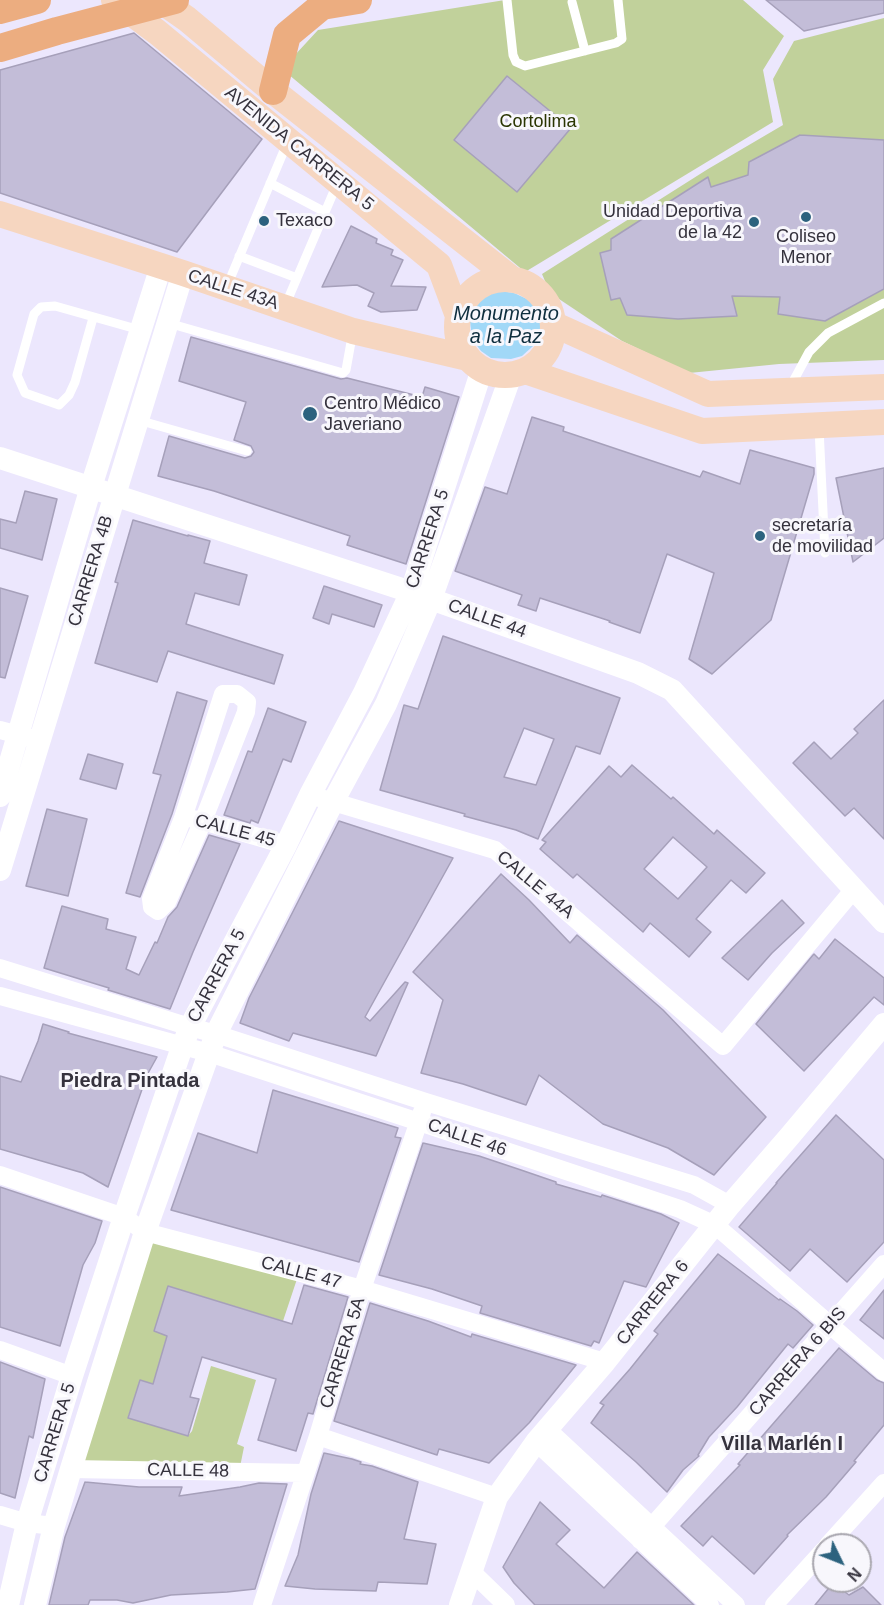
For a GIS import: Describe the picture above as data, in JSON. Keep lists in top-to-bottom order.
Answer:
{
  "streets": {
    "main road": ["AVENIDA CARRERA 5", "CALLE 43A"],
    "street": [
      "CARRERA 5",
      "CARRERA 4B",
      "CALLE 44",
      "CALLE 45",
      "CALLE 44A",
      "CALLE 46",
      "CALLE 47",
      "CARRERA 6",
      "CARRERA 5A",
      "CARRERA 6 BIS",
      "CALLE 48"
    ]
  },
  "crossings": [
    ["AVENIDA CARRERA 5", "CALLE 43A"],
    ["AVENIDA CARRERA 5", "CARRERA 5"],
    ["CALLE 43A", "CARRERA 5"],
    ["CALLE 43A", "CARRERA 4B"],
    ["CARRERA 5", "CALLE 44"],
    ["CARRERA 5", "CALLE 45"],
    ["CARRERA 5", "CALLE 44A"],
    ["CARRERA 5", "CALLE 46"],
    ["CARRERA 5", "CALLE 47"],
    ["CARRERA 5", "CALLE 48"],
    ["CARRERA 4B", "CALLE 44"],
    ["CALLE 44", "CALLE 44A"],
    ["CALLE 46", "CARRERA 6"],
    ["CALLE 46", "CARRERA 5A"],
    ["CALLE 46", "CARRERA 6 BIS"],
    ["CALLE 47", "CARRERA 6"],
    ["CALLE 47", "CARRERA 5A"],
    ["CARRERA 5A", "CALLE 48"]
  ],
  "districts": ["Piedra Pintada", "Villa Marlén I"],
  "water": ["Monumento a la Paz"],
  "parks": ["Cortolima"],
  "places": [
    "Coliseo Menor",
    "Texaco",
    "Unidad Deportiva de la 42",
    "Centro Médico Javeriano",
    "secretaría de movilidad"
  ],
  "north": "bottom right"
}
